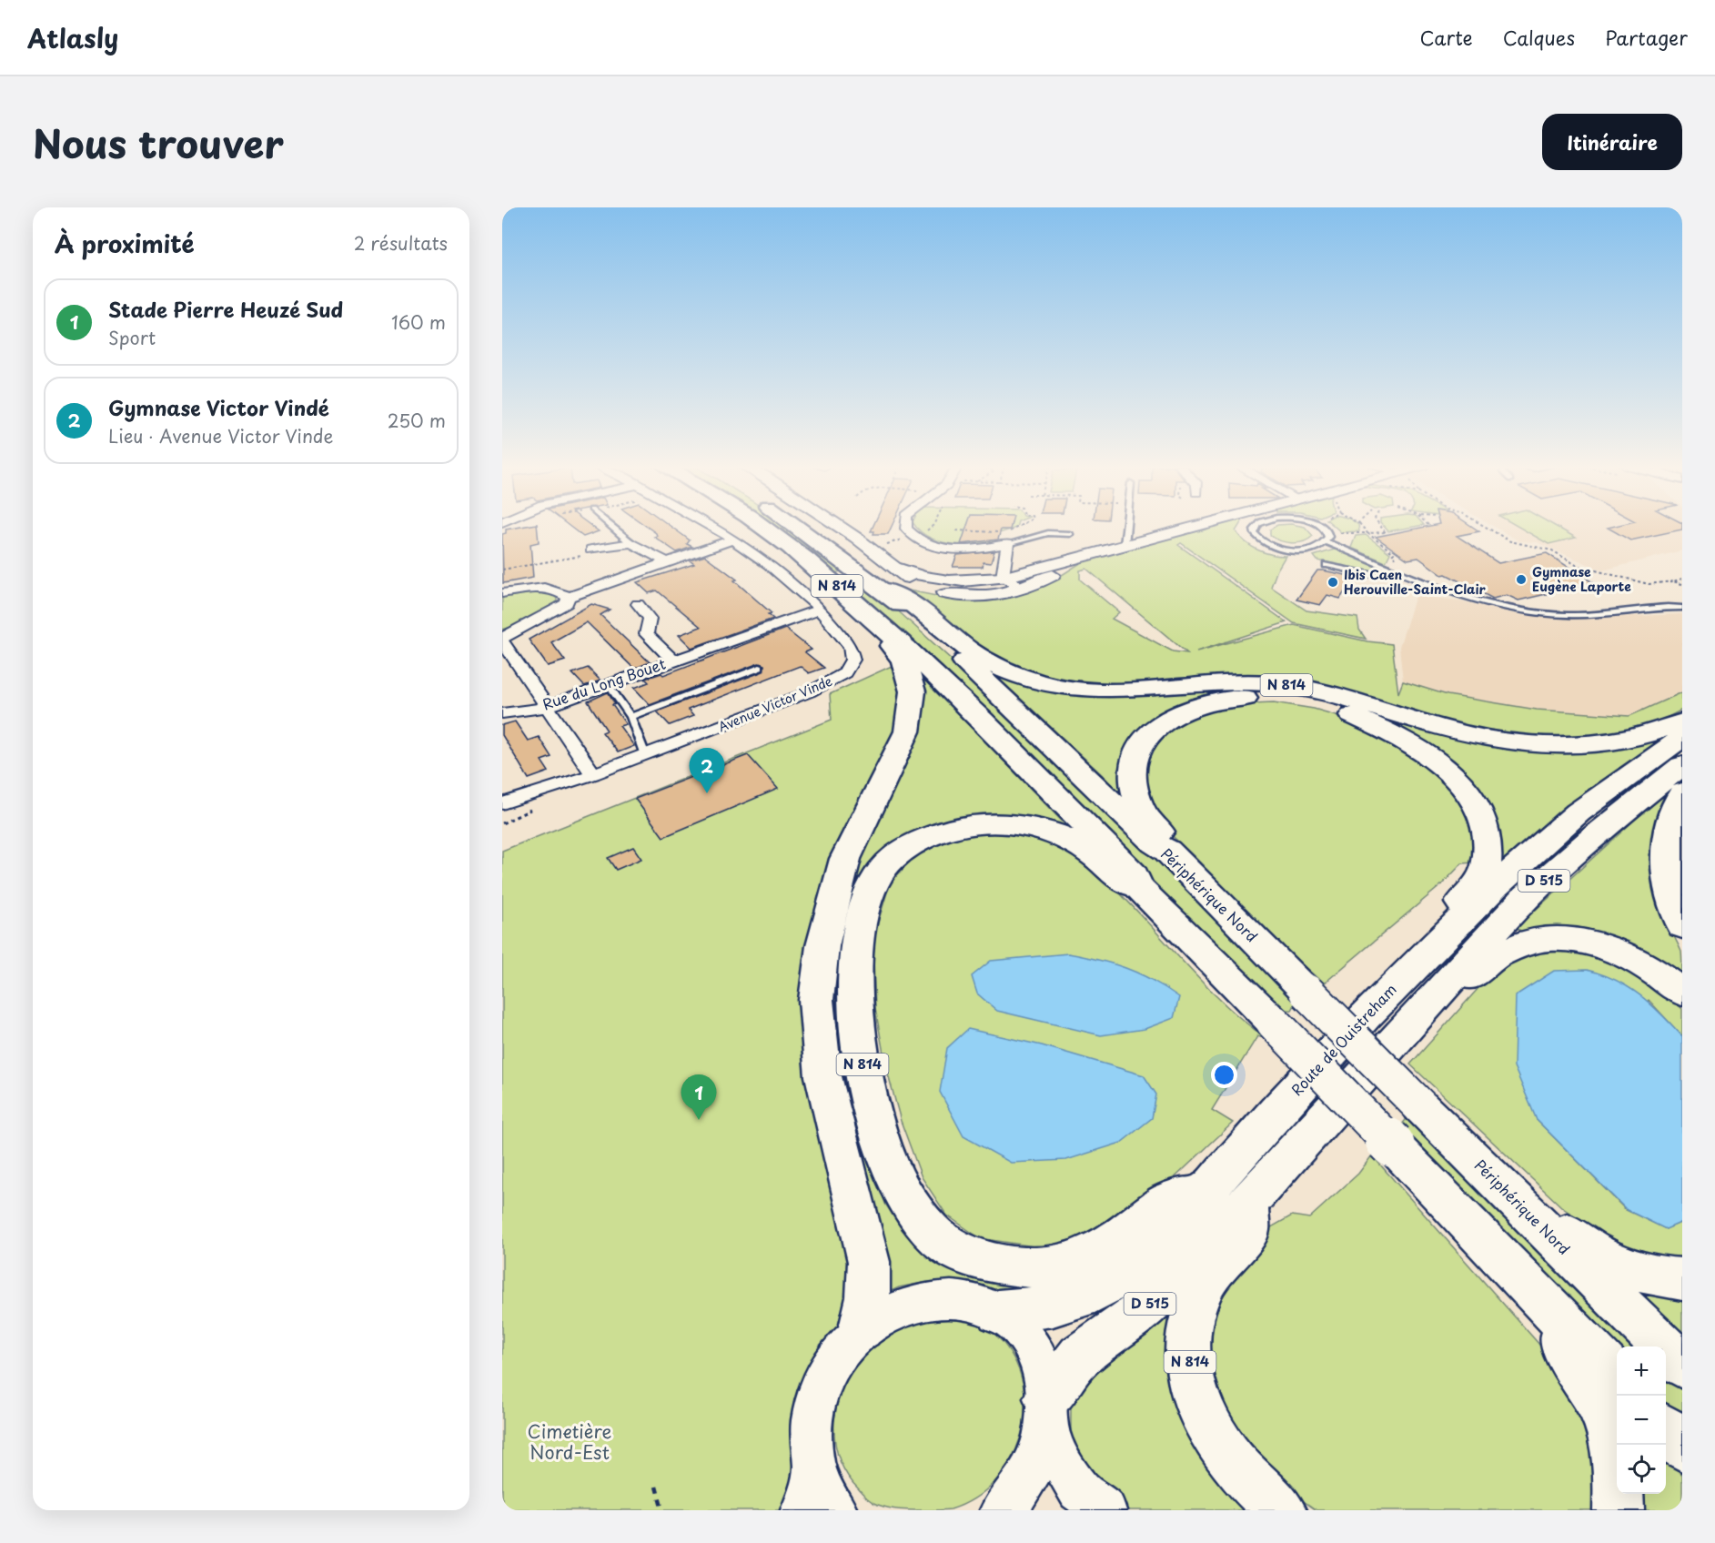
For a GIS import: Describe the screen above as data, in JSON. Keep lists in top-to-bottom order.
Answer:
{
  "streets": {
    "highway": [
      "N 814",
      "D 515",
      "Périphérique Nord",
      "Route de Ouistreham"
    ],
    "street": ["Rue du Long Bouet", "Avenue Victor Vinde"]
  },
  "crossings": [
    ["N 814", "Périphérique Nord"],
    ["N 814", "Route de Ouistreham"],
    ["Rue du Long Bouet", "Avenue Victor Vinde"]
  ],
  "parks": ["Cimetière Nord-Est"],
  "places": ["Gymnase Eugène Laporte", "Ibis Caen Herouville-Saint-Clair"],
  "page": {
    "header": "Atlasly",
    "nav": ["Carte", "Calques", "Partager"],
    "title": "Nous trouver",
    "buttons": "Itinéraire",
    "heading": ["À proximité", "2 résultats"],
    "list": [
      {
        "mark": "1",
        "name": "Stade Pierre Heuzé Sud",
        "note": "Sport",
        "value": "160 m"
      },
      {
        "mark": "2",
        "name": "Gymnase Victor Vindé",
        "note": "Lieu · Avenue Victor Vinde",
        "value": "250 m"
      }
    ],
    "pins": ["2", "1"],
    "map_buttons": ["+", "−"]
  }
}
